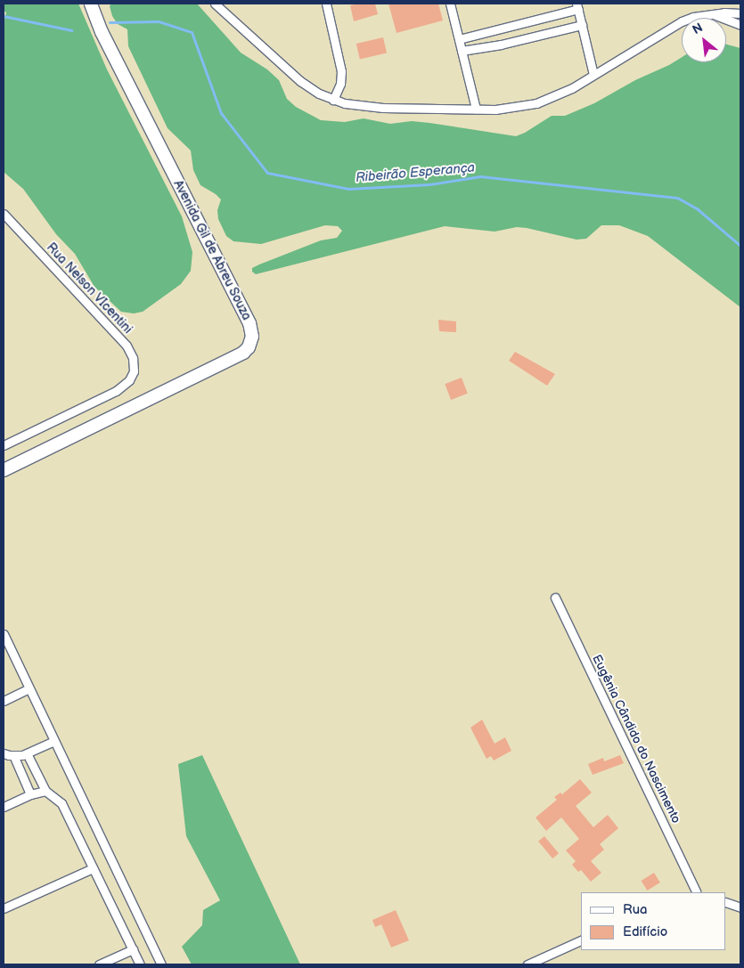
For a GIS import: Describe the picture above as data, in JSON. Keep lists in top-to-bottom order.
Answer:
{
  "streets": {
    "street": ["Avenida Gil de Abreu Souza", "Rua Nelson VIcentini", "Eugênia Cândido do Nascimento"]
  },
  "water": ["Ribeirão Esperança"],
  "legend": ["Rua", "Edifício"],
  "north": "top left"
}
